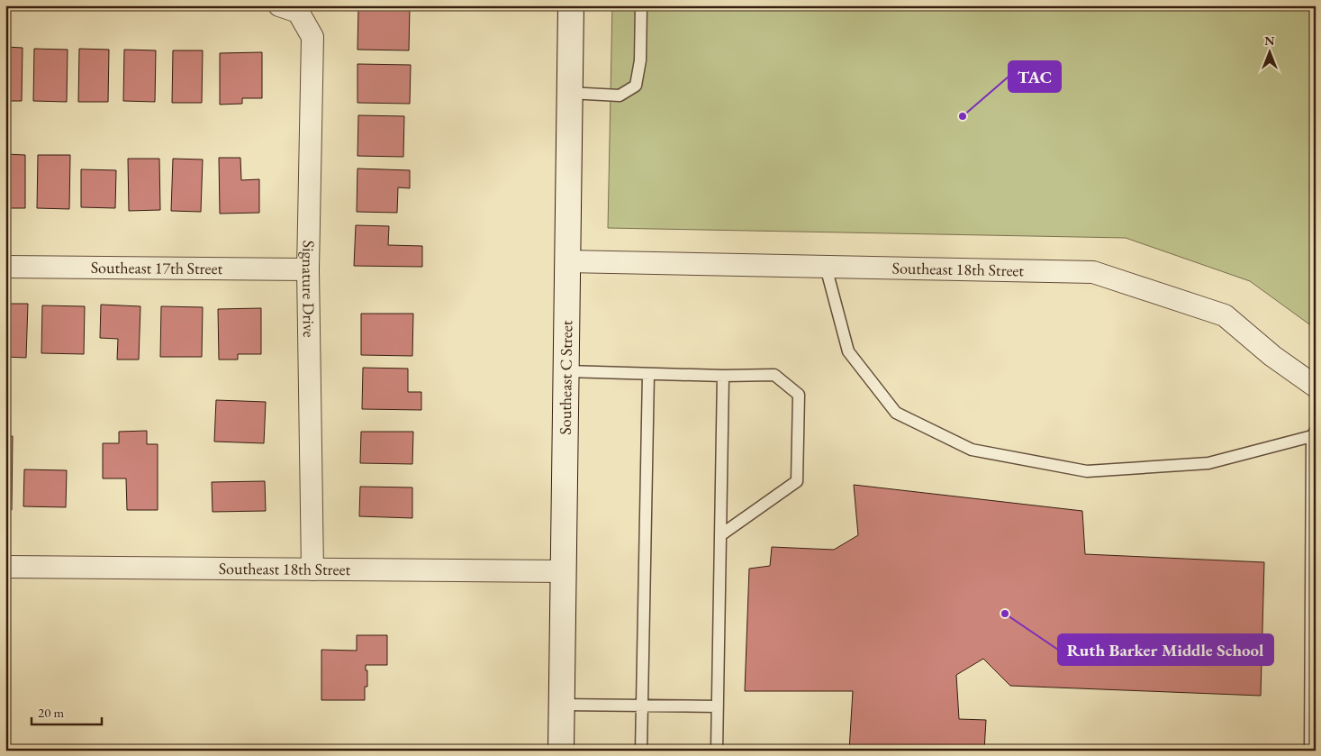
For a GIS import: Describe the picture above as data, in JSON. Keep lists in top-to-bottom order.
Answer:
{
  "streets": {
    "street": [
      "Southeast 17th Street",
      "Southeast 18th Street",
      "Signature Drive",
      "Southeast C Street"
    ]
  },
  "crossings": [
    ["Southeast 17th Street", "Signature Drive"],
    ["Southeast 18th Street", "Signature Drive"],
    ["Southeast 18th Street", "Southeast C Street"]
  ],
  "places": ["TAC", "Ruth Barker Middle School"],
  "scale_bar": "20 m",
  "north": "top"
}
